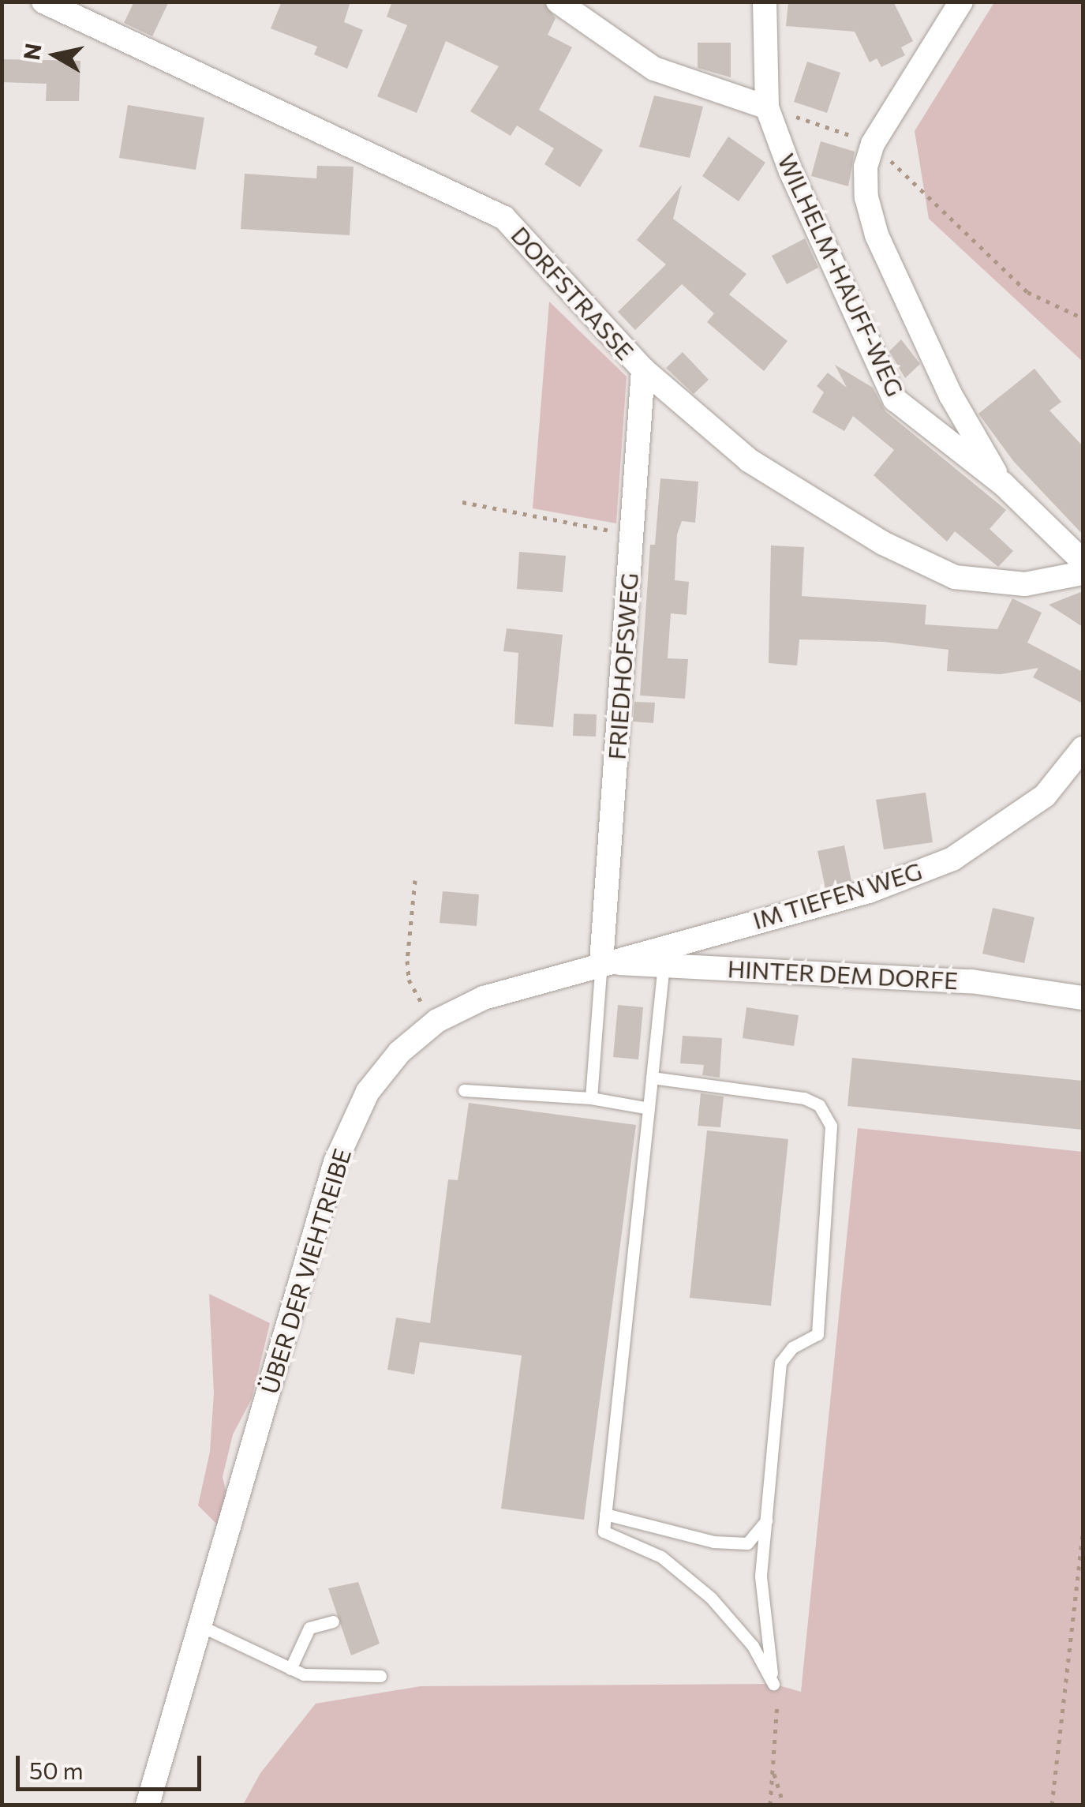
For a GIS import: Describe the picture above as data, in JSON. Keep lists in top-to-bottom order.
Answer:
{
  "streets": {
    "street": [
      "WILHELM-HAUFF-WEG",
      "DORFSTRASSE",
      "FRIEDHOFSWEG",
      "IM TIEFEN WEG",
      "HINTER DEM DORFE",
      "ÜBER DER VIEHTREIBE"
    ]
  },
  "crossings": [
    ["DORFSTRASSE", "FRIEDHOFSWEG"],
    ["FRIEDHOFSWEG", "IM TIEFEN WEG"],
    ["FRIEDHOFSWEG", "HINTER DEM DORFE"],
    ["FRIEDHOFSWEG", "ÜBER DER VIEHTREIBE"],
    ["IM TIEFEN WEG", "HINTER DEM DORFE"],
    ["IM TIEFEN WEG", "ÜBER DER VIEHTREIBE"],
    ["HINTER DEM DORFE", "ÜBER DER VIEHTREIBE"]
  ],
  "scale_bar": "50 m",
  "north": "left"
}
